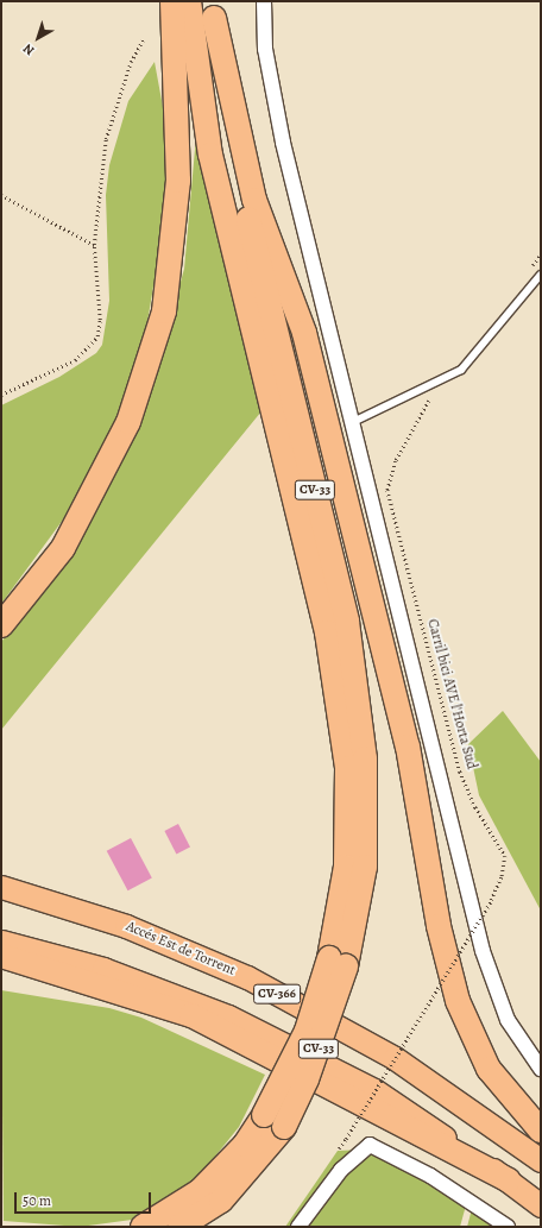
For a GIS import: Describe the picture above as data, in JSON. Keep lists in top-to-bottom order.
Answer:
{
  "streets": {
    "highway": ["CV-33"],
    "main road": ["Accés Est de Torrent", "CV-366"],
    "path": ["Carril bici AVE l'Horta Sud"]
  },
  "scale_bar": "50 m",
  "north": "bottom left"
}
